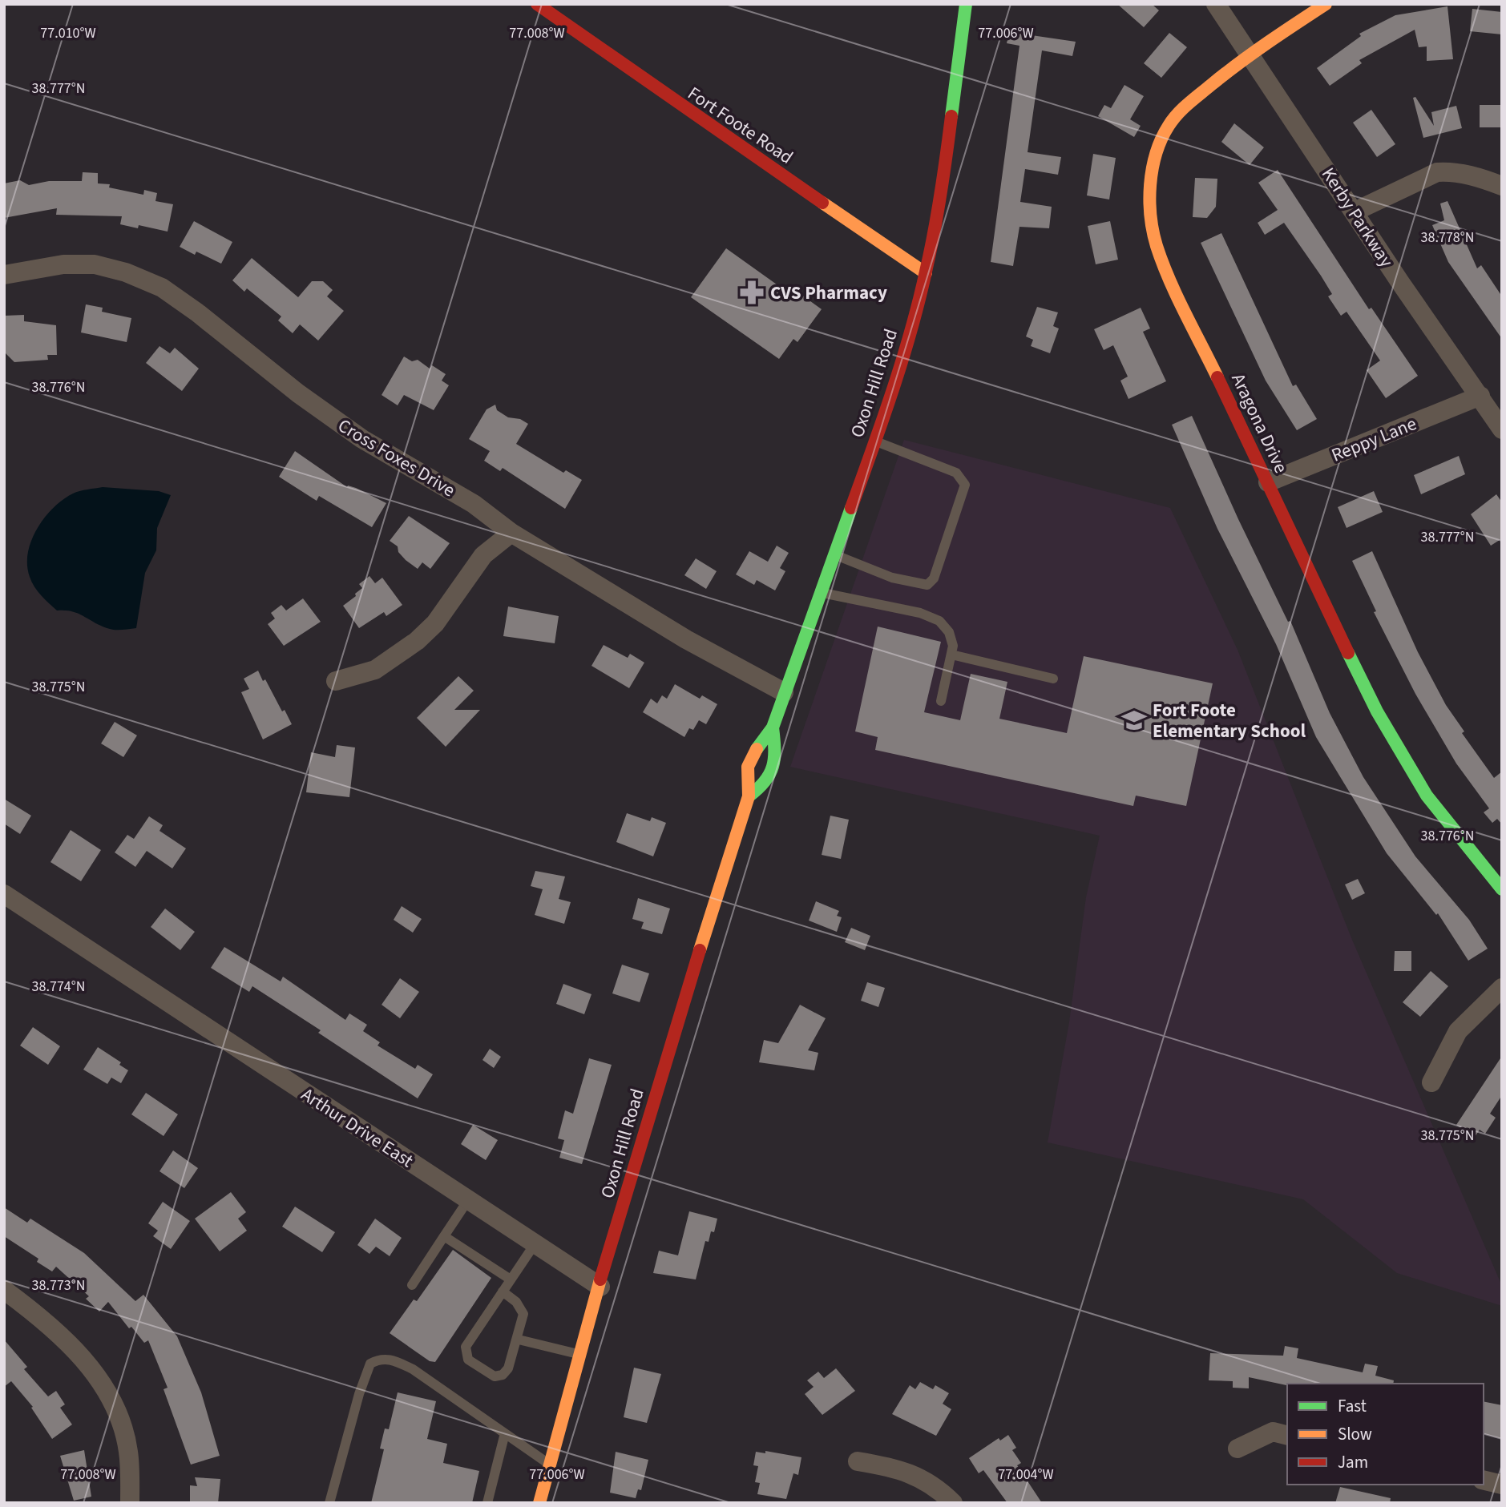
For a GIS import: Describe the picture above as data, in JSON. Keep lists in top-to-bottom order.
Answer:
{
  "streets": {
    "main road": ["Fort Foote Road", "Oxon Hill Road", "Aragona Drive"],
    "street": [
      "Kerby Parkway",
      "Reppy Lane",
      "Cross Foxes Drive",
      "Arthur Drive East"
    ]
  },
  "crossings": [
    ["Fort Foote Road", "Oxon Hill Road"],
    ["Kerby Parkway", "Aragona Drive"],
    ["Kerby Parkway", "Reppy Lane"],
    ["Oxon Hill Road", "Cross Foxes Drive"],
    ["Oxon Hill Road", "Arthur Drive East"],
    ["Aragona Drive", "Reppy Lane"]
  ],
  "places": {
    "pharmacy": ["CVS Pharmacy"],
    "school or university": ["Fort Foote Elementary School"]
  },
  "legend": ["Fast", "Slow", "Jam"],
  "coordinates": [
    "77.010°W",
    "77.008°W",
    "77.006°W",
    "38.777°N",
    "38.778°N",
    "38.776°N",
    "38.775°N",
    "38.774°N",
    "38.773°N",
    "77.004°W"
  ]
}
